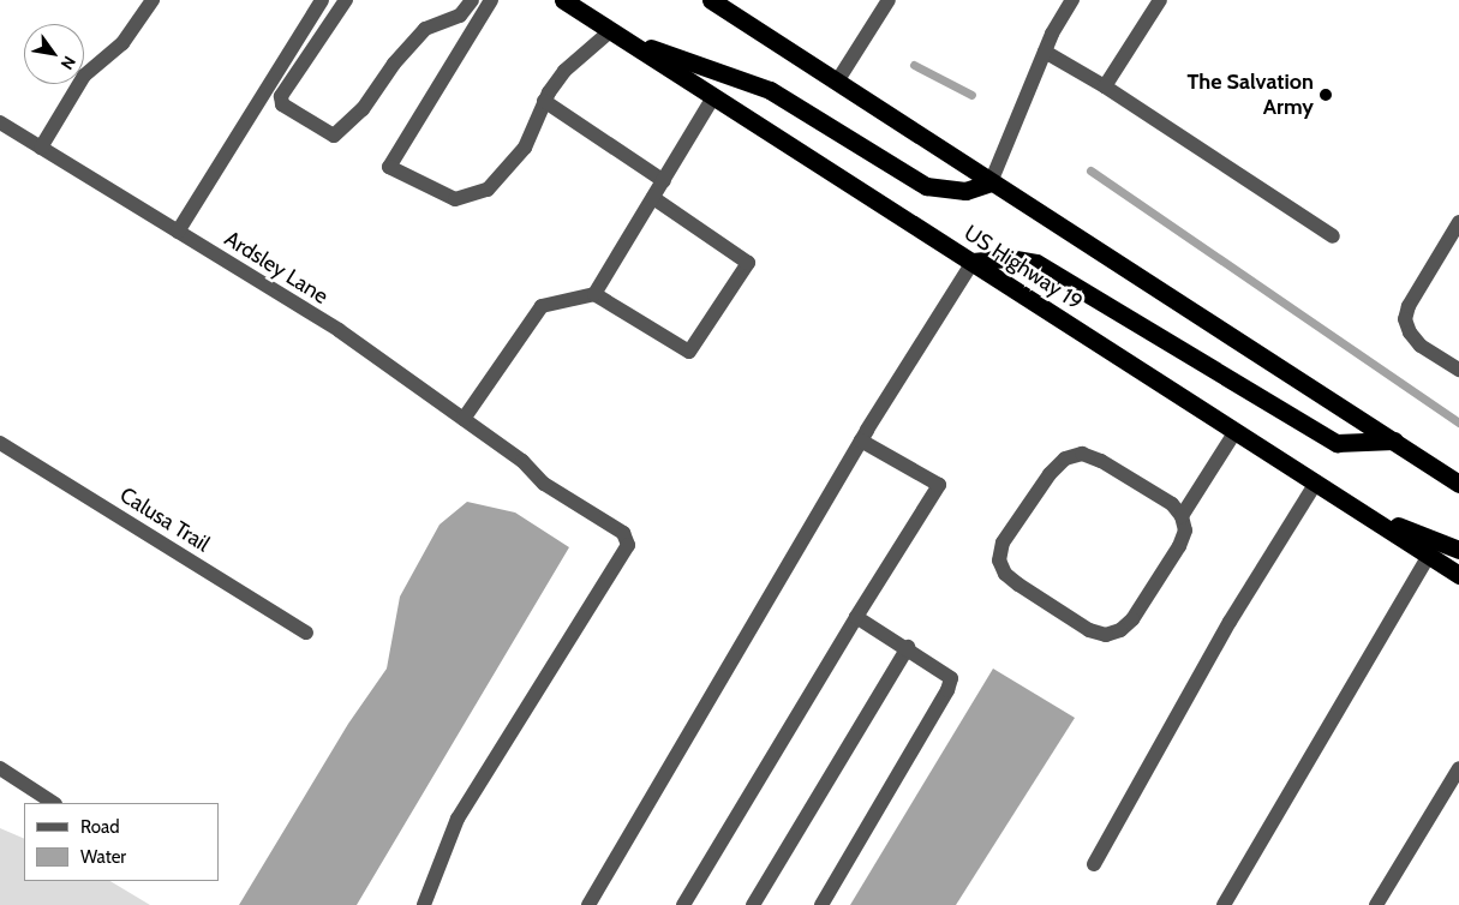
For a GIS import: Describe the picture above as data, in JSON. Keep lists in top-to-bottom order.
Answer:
{
  "streets": {
    "highway": ["US Highway 19"],
    "street": ["Ardsley Lane", "Calusa Trail"]
  },
  "places": ["The Salvation Army"],
  "legend": ["Road", "Water"],
  "north": "bottom right"
}
